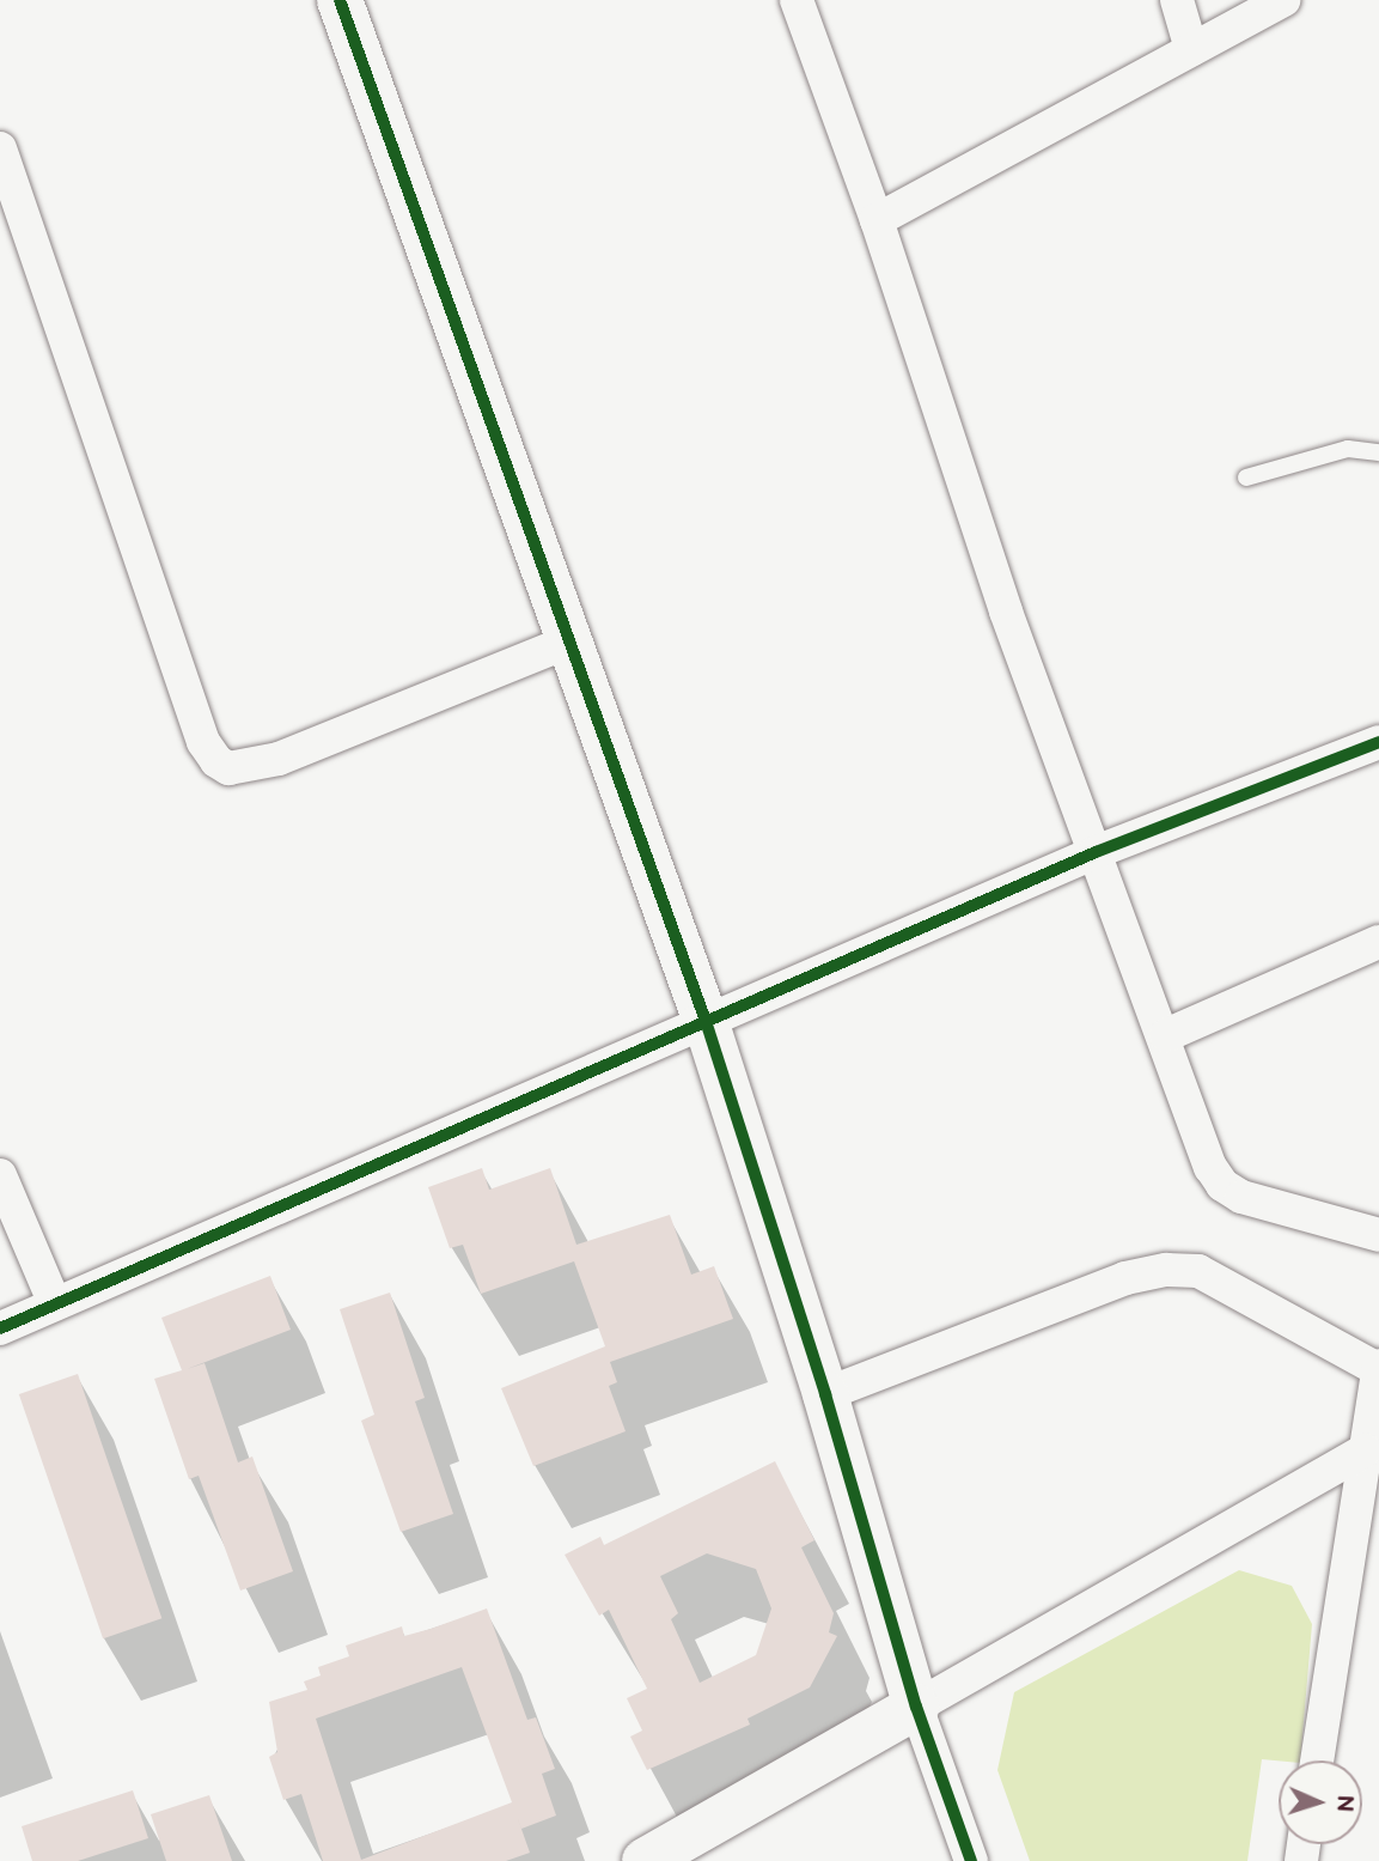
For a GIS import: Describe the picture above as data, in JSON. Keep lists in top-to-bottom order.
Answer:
{
  "north": "right"
}
